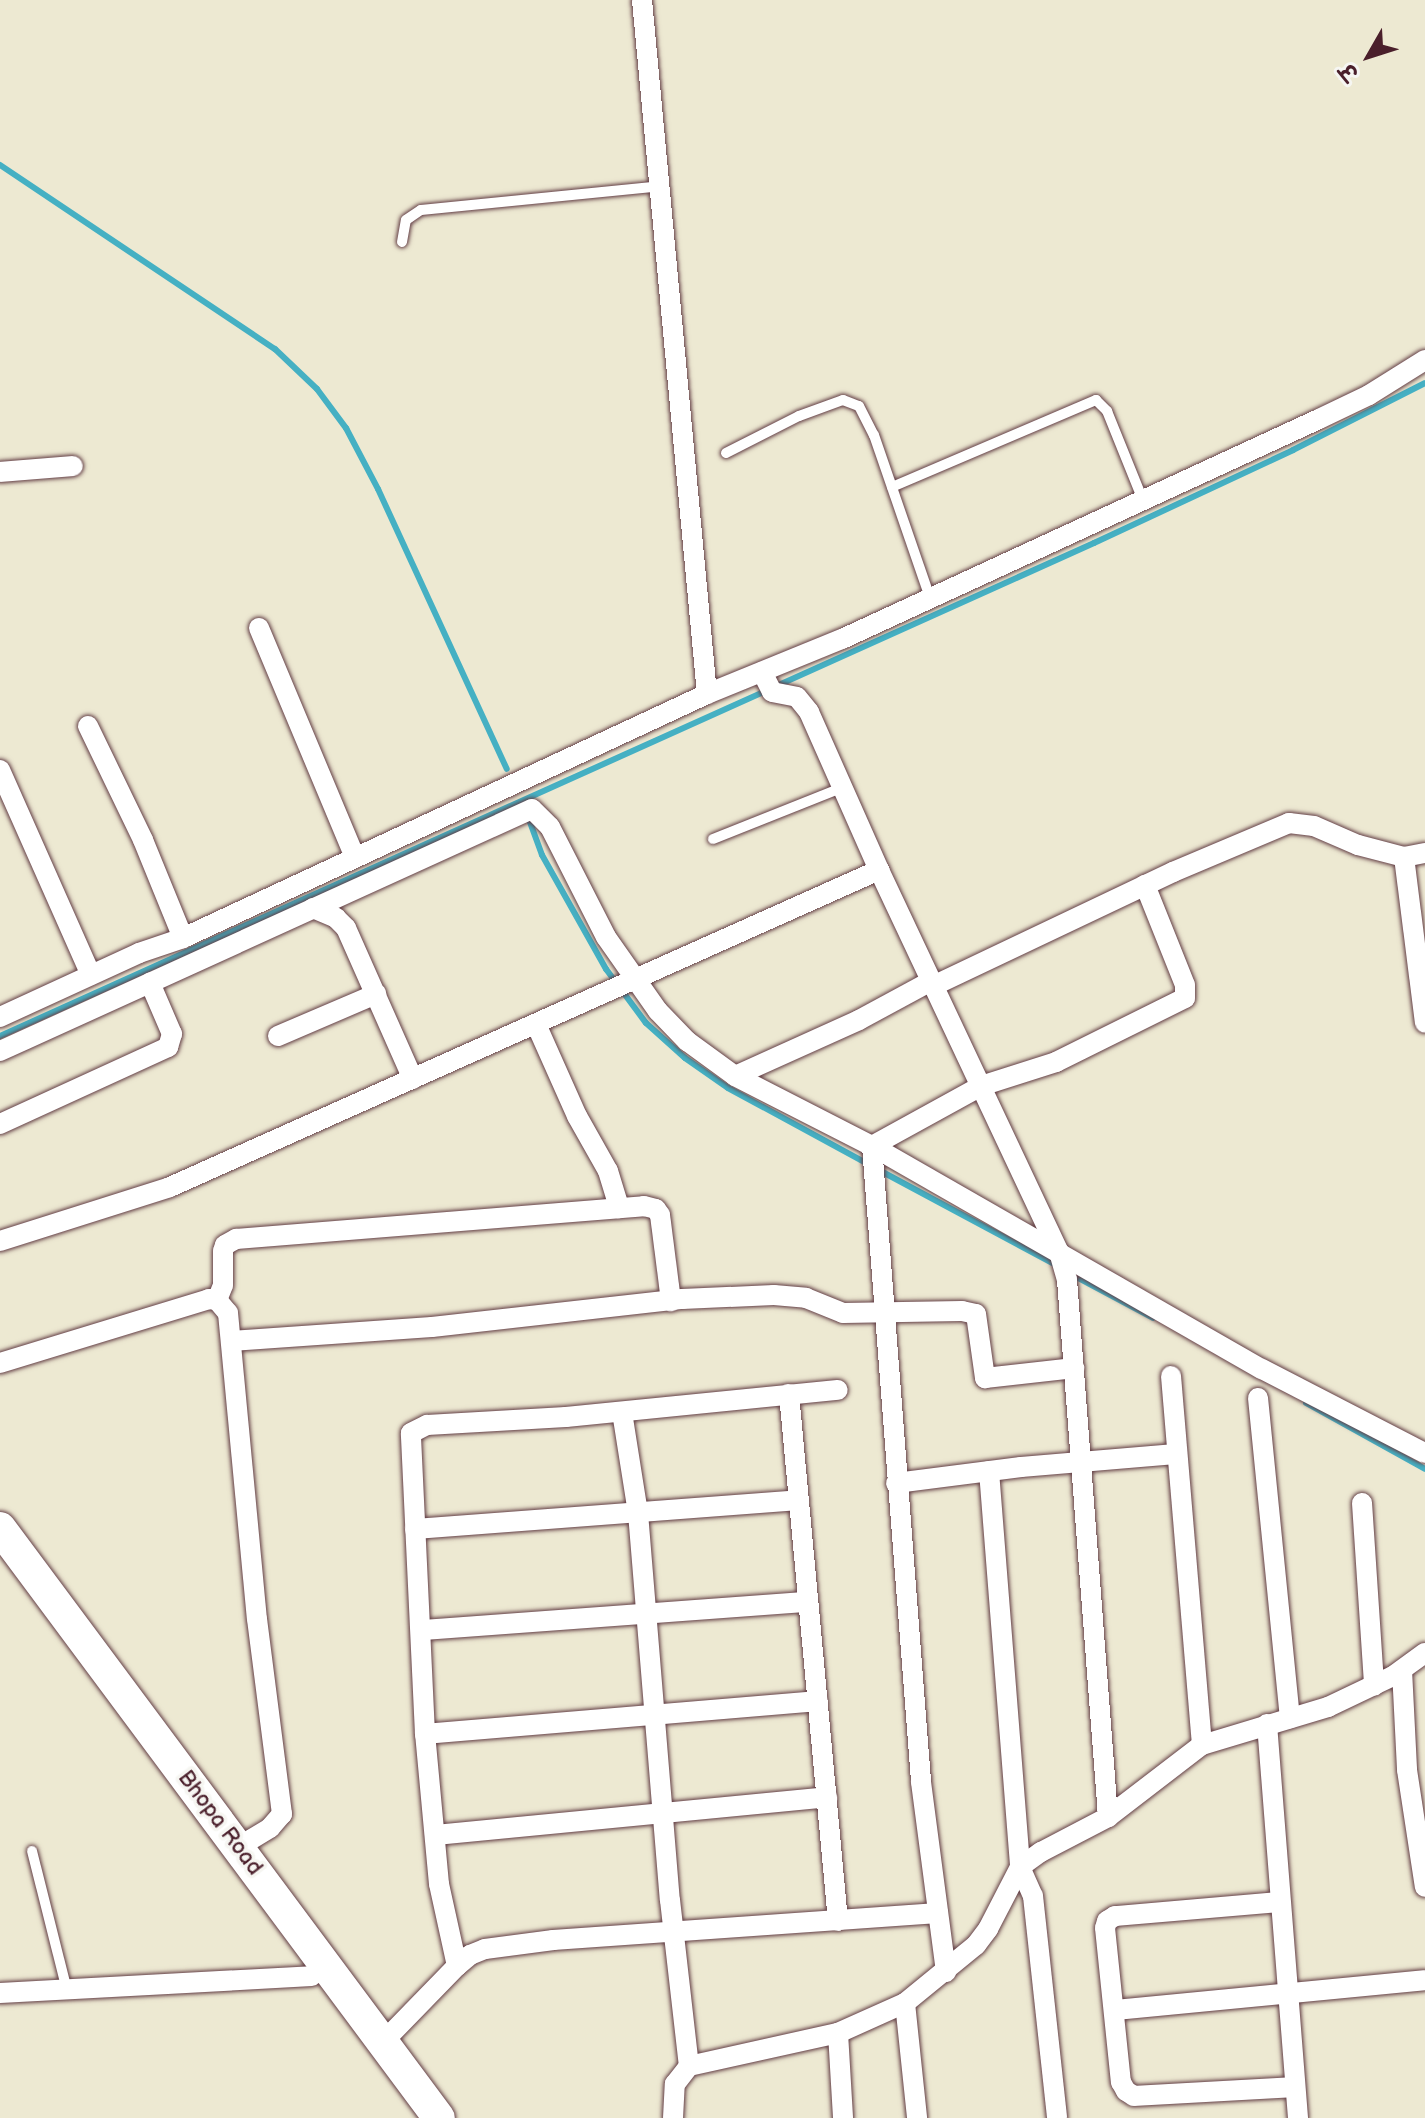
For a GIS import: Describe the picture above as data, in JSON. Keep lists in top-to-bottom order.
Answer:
{
  "streets": {
    "main road": ["Bhopa Road"]
  },
  "north": "bottom left"
}
